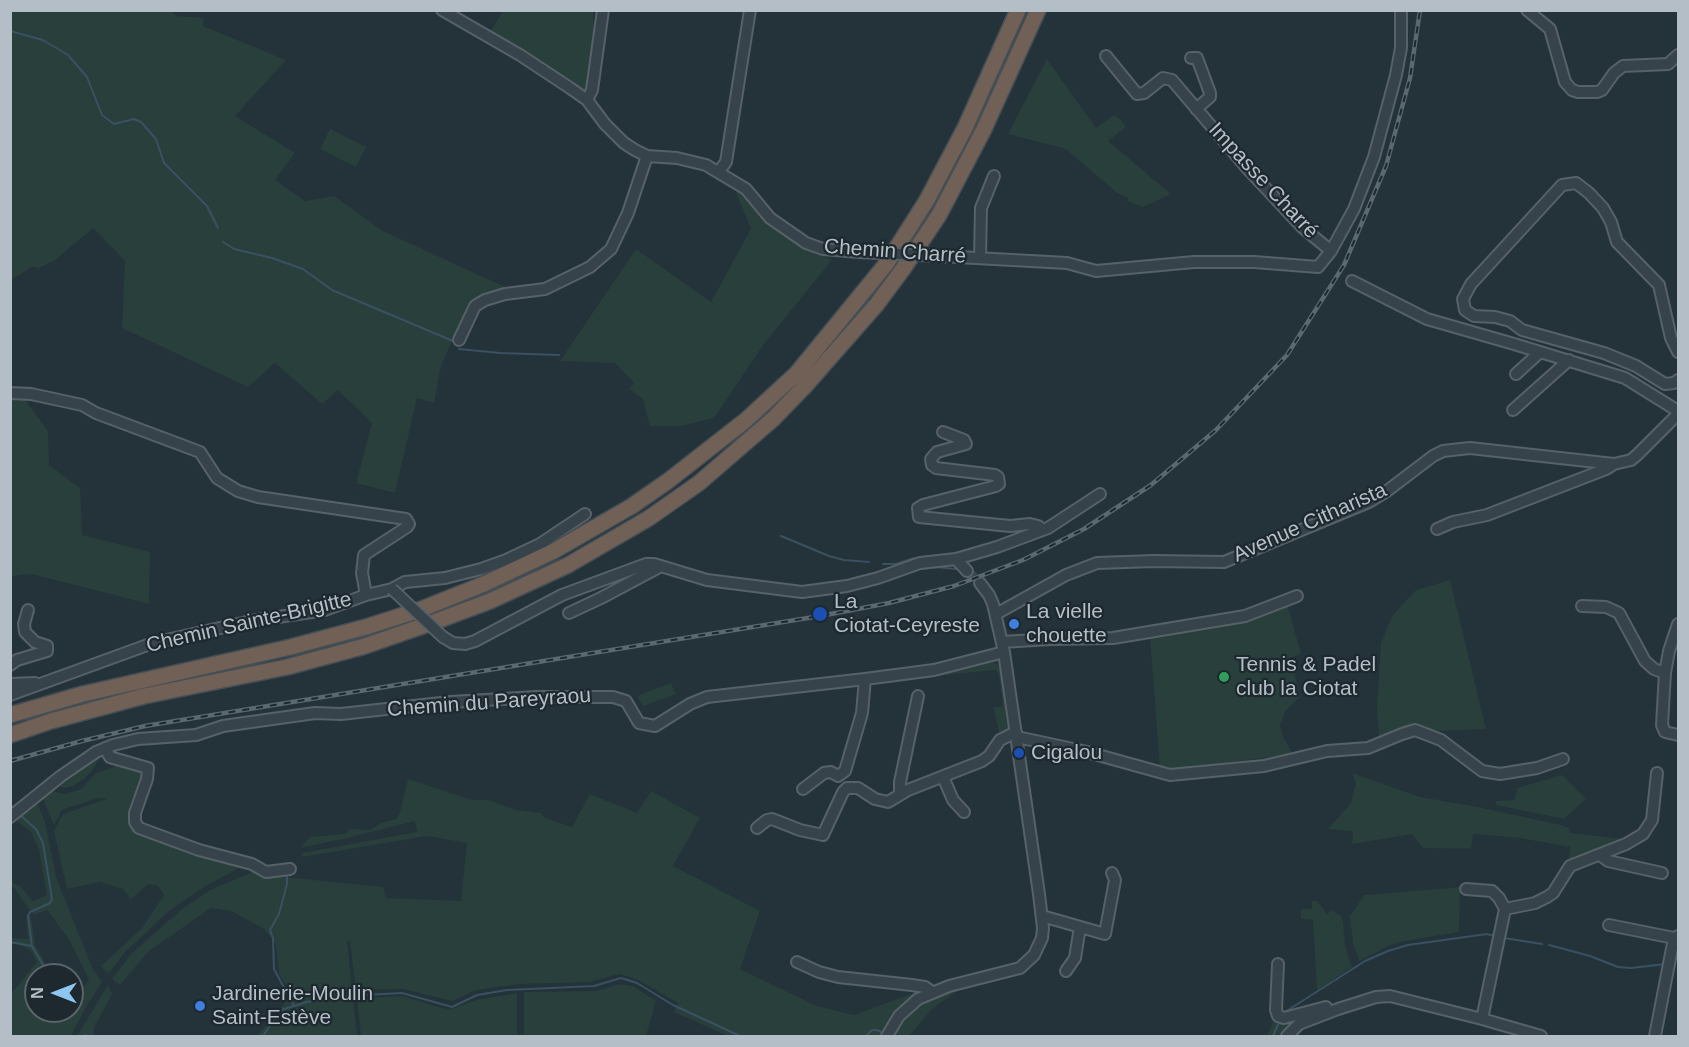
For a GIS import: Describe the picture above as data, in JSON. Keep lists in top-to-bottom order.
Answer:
{
  "streets": {
    "street": [
      "Impasse Charré",
      "Chemin Charré",
      "Avenue Citharista",
      "Chemin Sainte-Brigitte",
      "Chemin du Pareyraou"
    ]
  },
  "crossings": [
    ["Impasse Charré", "Chemin Charré"]
  ],
  "places": [
    "La Ciotat-Ceyreste",
    "La vielle chouette",
    "Tennis & Padel club la Ciotat",
    "Cigalou",
    "Jardinerie-Moulin Saint-Estève"
  ],
  "north": "left"
}
